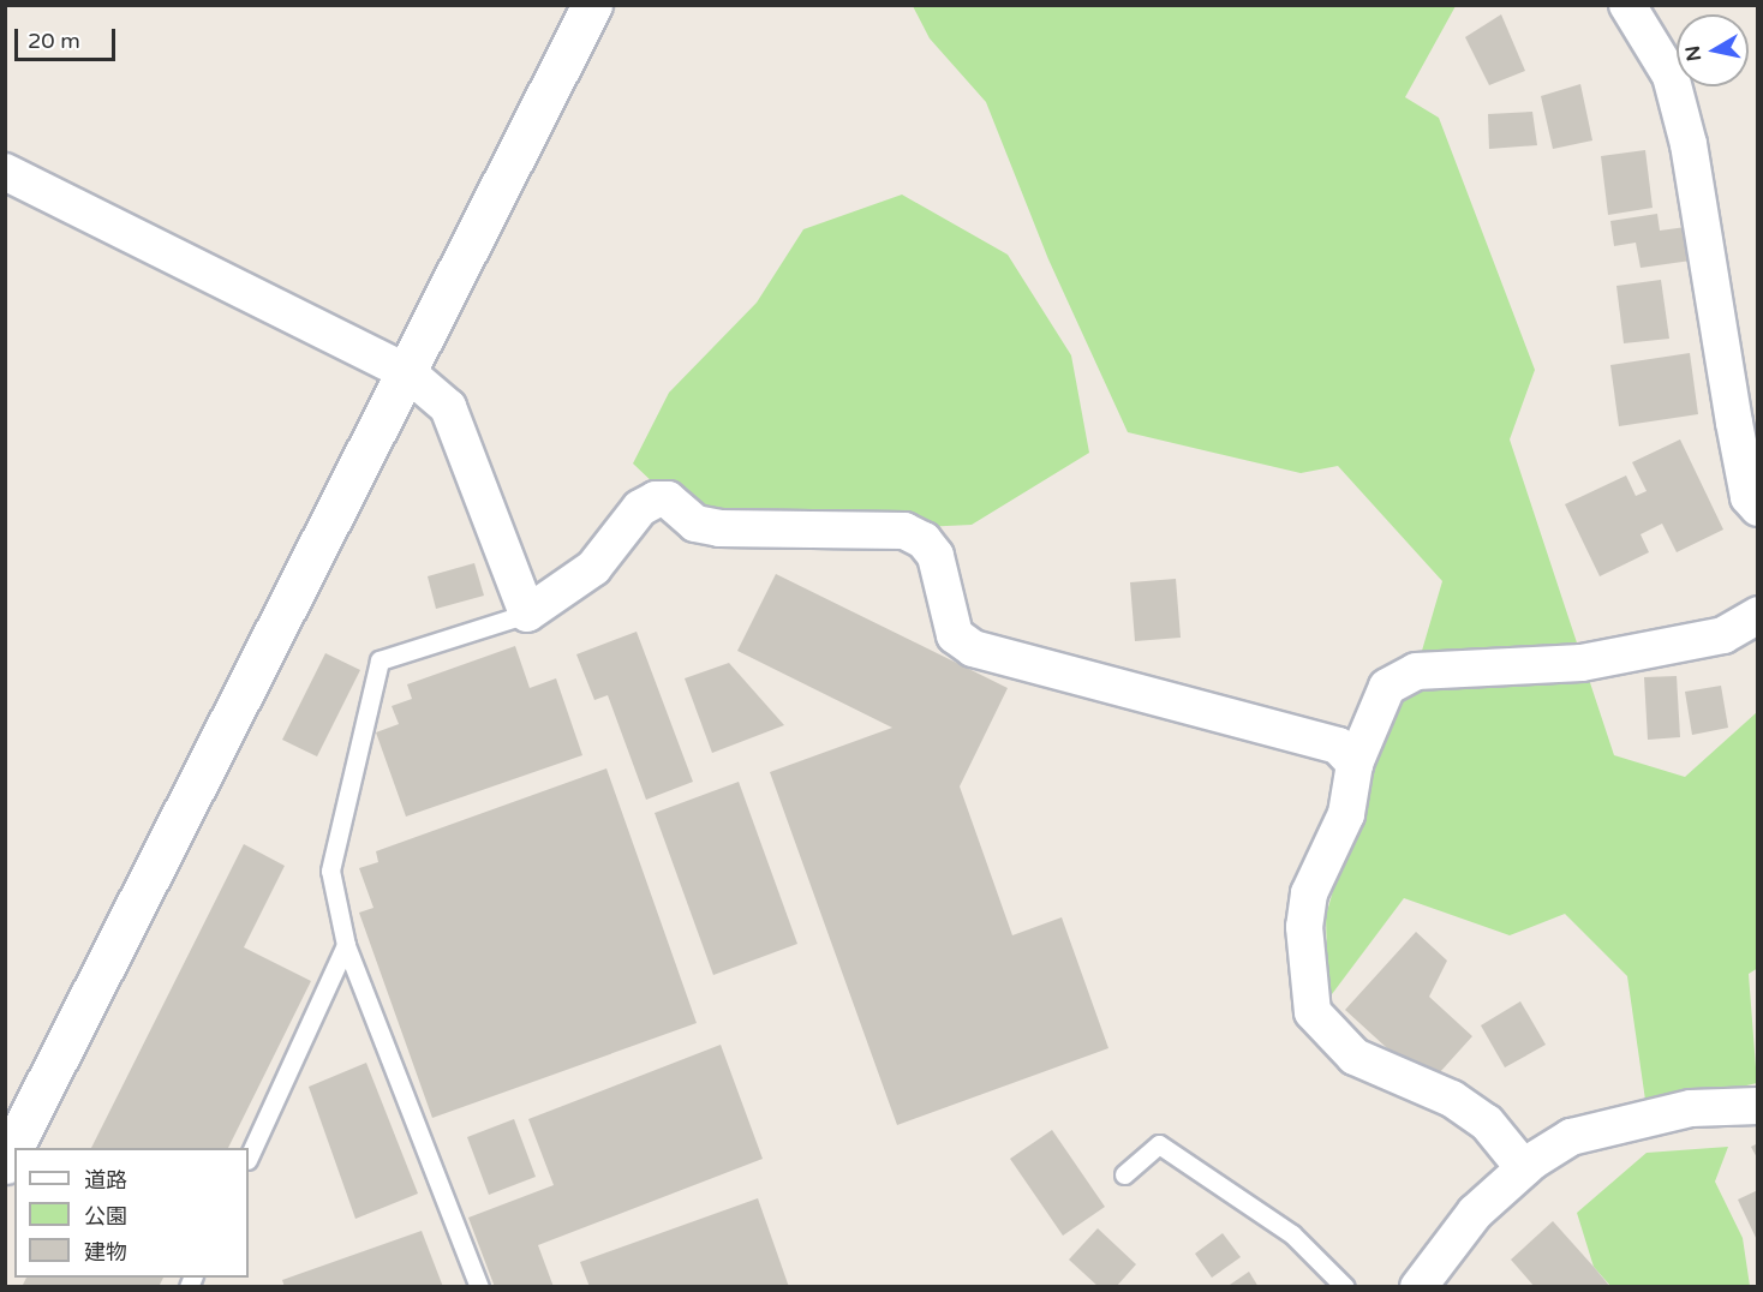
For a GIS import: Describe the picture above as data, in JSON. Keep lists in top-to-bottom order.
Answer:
{
  "legend": ["道路", "公園", "建物"],
  "scale_bar": "20 m",
  "north": "left"
}
